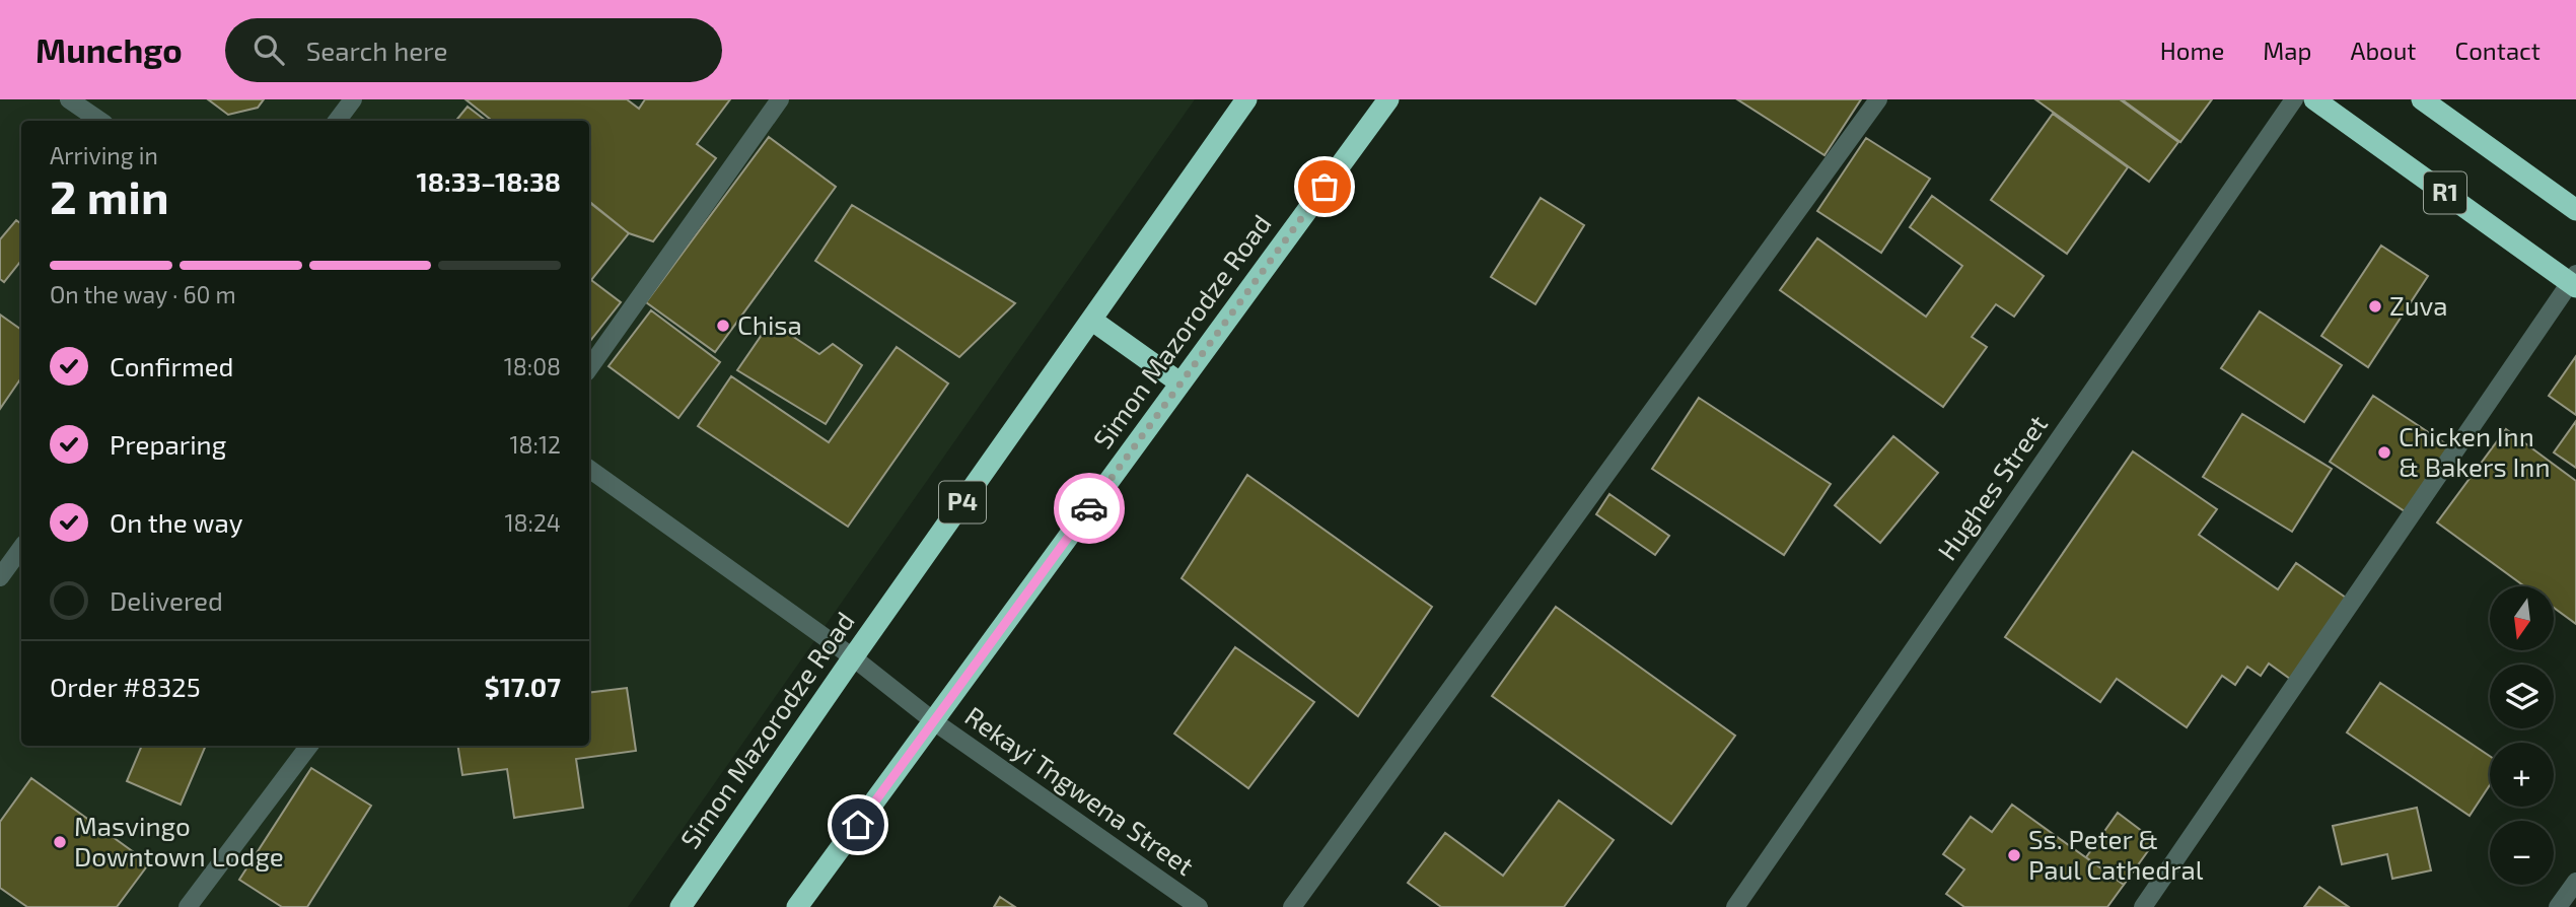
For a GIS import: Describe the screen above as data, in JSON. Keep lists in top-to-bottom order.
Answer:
{
  "streets": {
    "highway": ["R1", "Simon Mazorodze Road", "P4"],
    "street": ["Hughes Street", "Rekayi Tngwena Street"]
  },
  "crossings": [
    ["Simon Mazorodze Road", "Rekayi Tngwena Street"]
  ],
  "places": [
    "Zuva",
    "Chisa",
    "Chicken Inn & Bakers Inn",
    "Masvingo Downtown Lodge",
    "Ss. Peter & Paul Cathedral"
  ],
  "north": "bottom",
  "page": {
    "header": "Munchgo",
    "search": "Search here",
    "nav": [
      "Home",
      "Map",
      "About",
      "Contact"
    ],
    "heading": ["2 min", "Arriving in", "18:33–18:38"],
    "panel": ["Order #8325", "$17.07"],
    "bar": "On the way · 60 m",
    "list": [
      ["Confirmed", "18:08"],
      ["Preparing", "18:12"],
      ["On the way", "18:24"],
      "Delivered"
    ],
    "map_buttons": ["+", "−"]
  }
}
